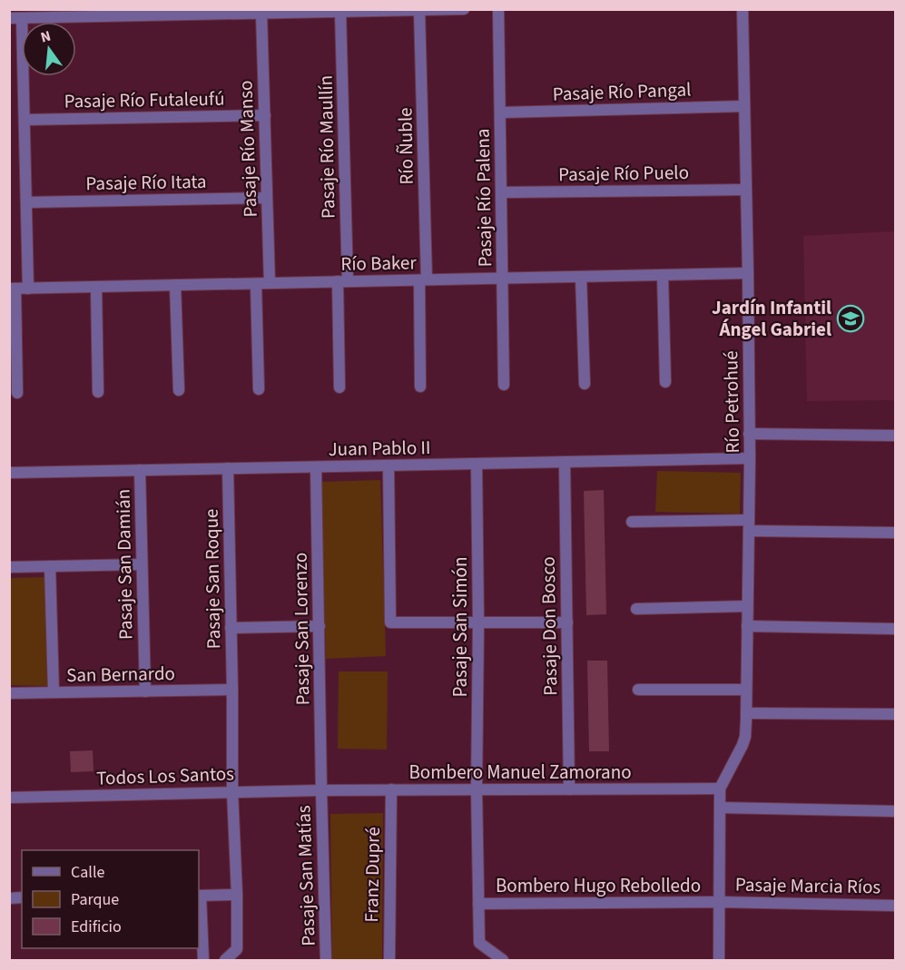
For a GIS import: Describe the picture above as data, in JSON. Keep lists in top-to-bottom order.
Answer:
{
  "streets": {
    "street": [
      "Pasaje Río Pangal",
      "Pasaje Río Futaleufú",
      "Río Ñuble",
      "Pasaje Río Maullín",
      "Pasaje Río Manso",
      "Pasaje Río Puelo",
      "Pasaje Río Itata",
      "Pasaje Río Palena",
      "Río Baker",
      "Río Petrohué",
      "Juan Pablo II",
      "Pasaje San Damián",
      "Pasaje San Roque",
      "Pasaje Don Bosco",
      "Pasaje San Simón",
      "Pasaje San Lorenzo",
      "San Bernardo",
      "Bombero Manuel Zamorano",
      "Todos Los Santos",
      "Franz Dupré",
      "Pasaje San Matías",
      "Bombero Hugo Rebolledo",
      "Pasaje Marcia Ríos"
    ]
  },
  "crossings": [
    ["Pasaje Río Pangal", "Pasaje Río Palena"],
    ["Pasaje Río Pangal", "Río Petrohué"],
    ["Pasaje Río Futaleufú", "Pasaje Río Manso"],
    ["Río Ñuble", "Río Baker"],
    ["Pasaje Río Maullín", "Río Baker"],
    ["Pasaje Río Manso", "Pasaje Río Itata"],
    ["Pasaje Río Manso", "Río Baker"],
    ["Pasaje Río Puelo", "Pasaje Río Palena"],
    ["Pasaje Río Puelo", "Río Petrohué"],
    ["Pasaje Río Palena", "Río Baker"],
    ["Río Baker", "Río Petrohué"],
    ["Río Petrohué", "Juan Pablo II"],
    ["Río Petrohué", "Bombero Manuel Zamorano"],
    ["Juan Pablo II", "Pasaje San Damián"],
    ["Juan Pablo II", "Pasaje San Roque"],
    ["Juan Pablo II", "Pasaje Don Bosco"],
    ["Juan Pablo II", "Pasaje San Simón"],
    ["Juan Pablo II", "Pasaje San Lorenzo"],
    ["Pasaje San Damián", "San Bernardo"],
    ["Pasaje San Roque", "San Bernardo"],
    ["Pasaje San Roque", "Todos Los Santos"],
    ["Pasaje Don Bosco", "Bombero Manuel Zamorano"],
    ["Pasaje San Simón", "Bombero Manuel Zamorano"],
    ["Pasaje San Simón", "Bombero Hugo Rebolledo"],
    ["Pasaje San Lorenzo", "Bombero Manuel Zamorano"],
    ["Pasaje San Lorenzo", "Todos Los Santos"],
    ["Pasaje San Lorenzo", "Pasaje San Matías"],
    ["Bombero Manuel Zamorano", "Todos Los Santos"],
    ["Bombero Manuel Zamorano", "Franz Dupré"],
    ["Bombero Manuel Zamorano", "Pasaje San Matías"],
    ["Todos Los Santos", "Pasaje San Matías"],
    ["Bombero Hugo Rebolledo", "Pasaje Marcia Ríos"]
  ],
  "places": {
    "school or university": ["Jardín Infantil Ángel Gabriel"]
  },
  "legend": ["Calle", "Parque", "Edificio"],
  "north": "top"
}
